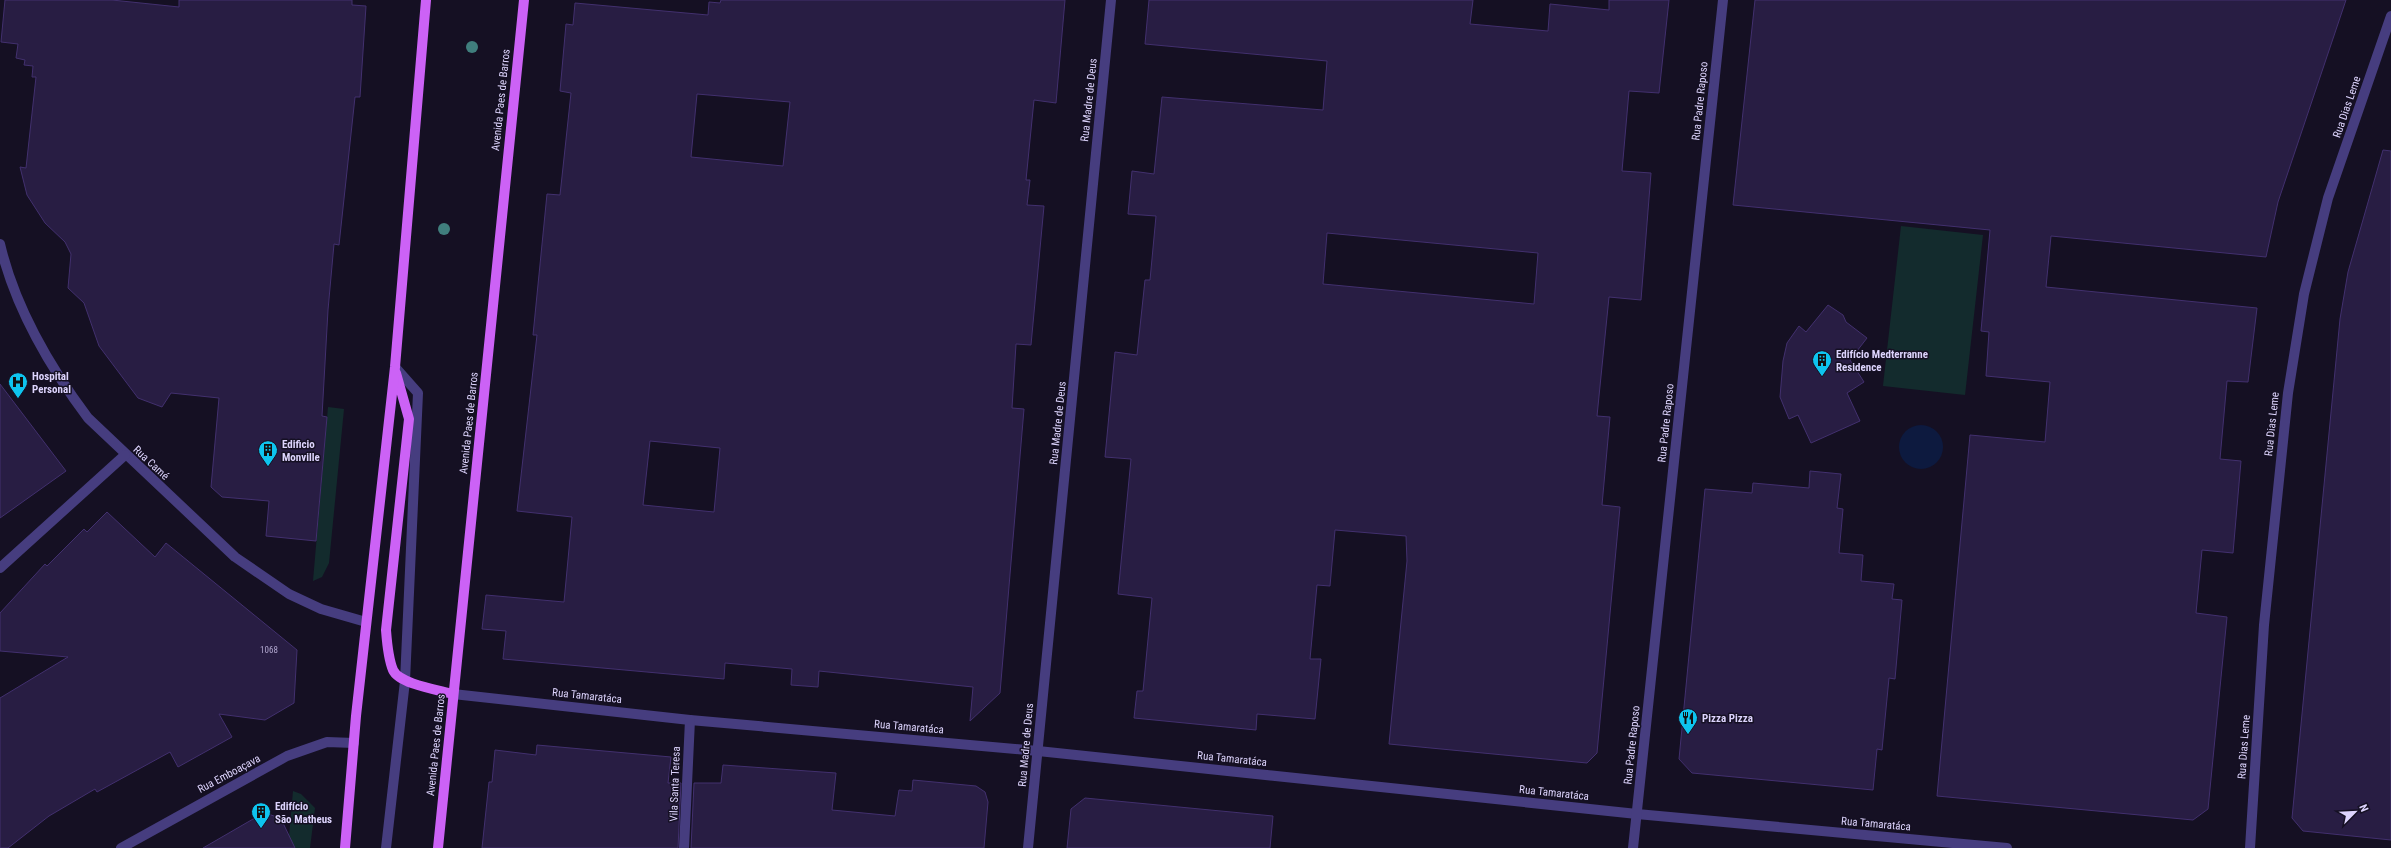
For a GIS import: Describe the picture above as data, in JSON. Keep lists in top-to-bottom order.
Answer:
{
  "streets": {
    "main road": ["Avenida Paes de Barros"],
    "street": [
      "Rua Madre de Deus",
      "Rua Padre Raposo",
      "Rua Dias Leme",
      "Rua Camé",
      "Rua Tamaratáca",
      "Rua Emboaçava",
      "Vila Santa Teresa"
    ]
  },
  "crossings": [
    ["Avenida Paes de Barros", "Rua Tamaratáca"],
    ["Rua Madre de Deus", "Rua Tamaratáca"],
    ["Rua Padre Raposo", "Rua Tamaratáca"],
    ["Rua Tamaratáca", "Vila Santa Teresa"]
  ],
  "places": {
    "building": ["Edifício Medterranne Residence", "Edificio Monville", "Edifício São Matheus"],
    "hospital": ["Hospital Personal"],
    "restaurant": ["Pizza Pizza"]
  },
  "house_numbers": ["1068"],
  "north": "top right"
}
